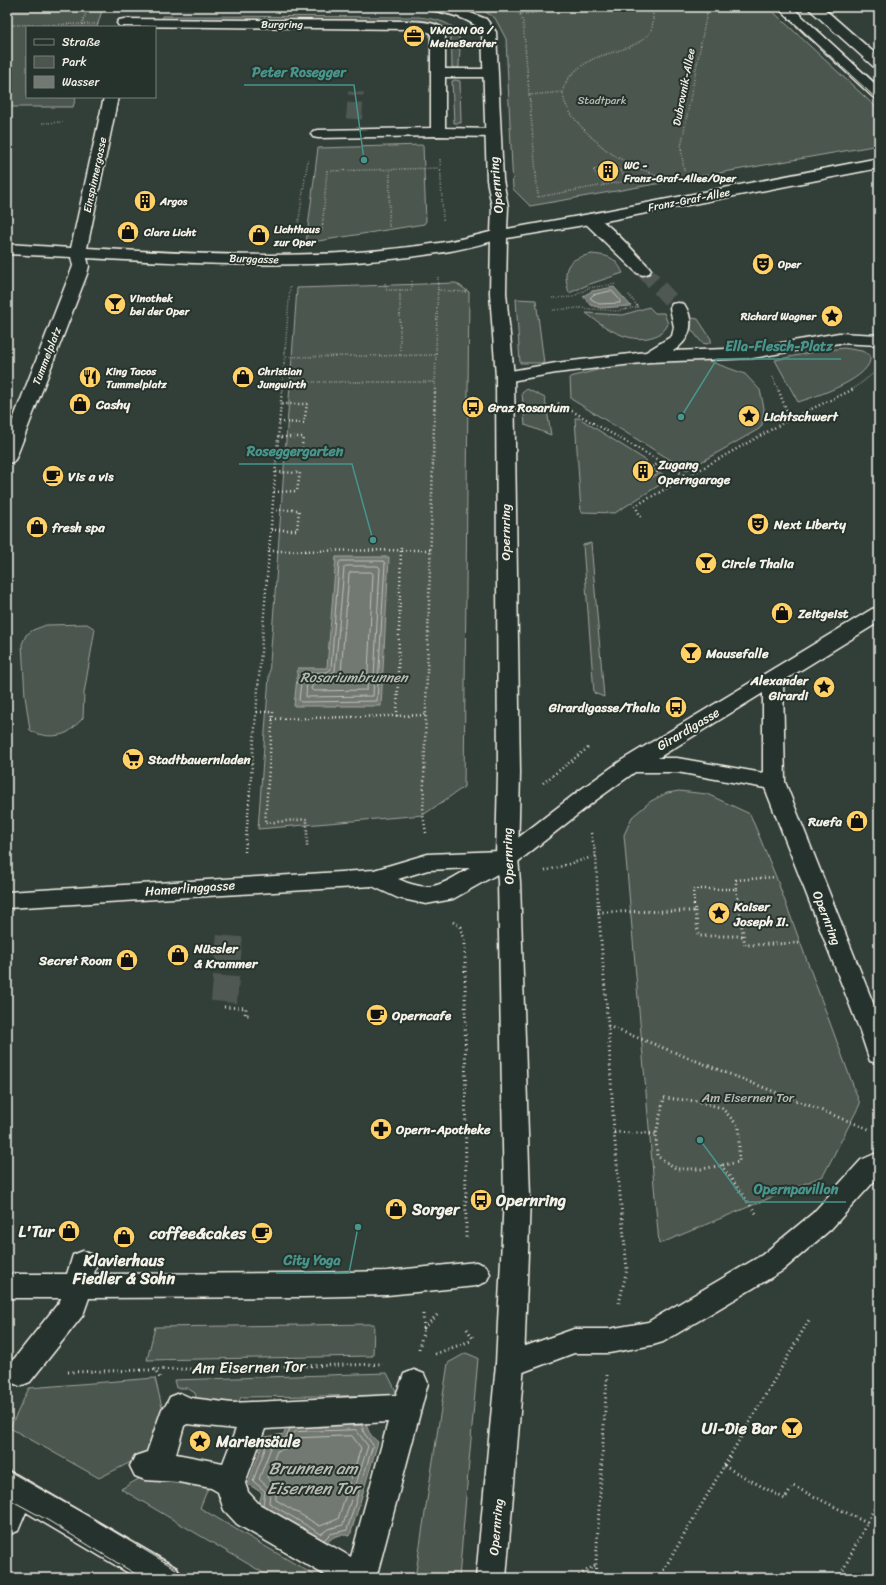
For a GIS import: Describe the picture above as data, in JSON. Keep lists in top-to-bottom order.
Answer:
{
  "streets": {
    "street": [
      "Burgring",
      "Einspinnergasse",
      "Opernring",
      "Franz-Graf-Allee",
      "Burggasse",
      "Tummelplatz",
      "Girardigasse",
      "Hamerlinggasse"
    ],
    "path": ["Dubrovnik-Allee", "Am Eisernen Tor"]
  },
  "crossings": [
    ["Einspinnergasse", "Burggasse"],
    ["Einspinnergasse", "Tummelplatz"],
    ["Opernring", "Franz-Graf-Allee"],
    ["Opernring", "Burggasse"],
    ["Opernring", "Girardigasse"],
    ["Opernring", "Hamerlinggasse"],
    ["Franz-Graf-Allee", "Burggasse"],
    ["Burggasse", "Tummelplatz"],
    ["Girardigasse", "Hamerlinggasse"]
  ],
  "water": ["Rosariumbrunnen", "Brunnen am Eisernen Tor"],
  "parks": ["Stadtpark", "Am Eisernen Tor"],
  "places": {
    "office": ["VMCON OG / MeineBerater"],
    "other": [
      "Peter Rosegger",
      "Ella-Flesch-Platz",
      "Roseggergarten",
      "Opernpavillon",
      "City Yoga"
    ],
    "building": ["WC - Franz-Graf-Allee/Oper", "Argos", "Zugang Operngarage"],
    "shop": [
      "Clara Licht",
      "Lichthaus zur Oper",
      "Christian Jungwirth",
      "Cashy",
      "fresh spa",
      "Zeitgeist",
      "Ruefa",
      "Nüssler & Krammer",
      "Secret Room",
      "Sorger",
      "L'Tur",
      "Klavierhaus Fiedler & Sohn"
    ],
    "theatre": ["Oper", "Next Liberty"],
    "bar": [
      "Vinothek bei der Oper",
      "Circle Thalia",
      "Mausefalle",
      "UI-Die Bar"
    ],
    "place": [
      "Richard Wagner",
      "Lichtschwert",
      "Alexander Girardi",
      "Kaiser Joseph II.",
      "Mariensäule"
    ],
    "restaurant": ["King Tacos Tummelplatz"],
    "bus stop": ["Graz Rosarium", "Girardigasse/Thalia", "Opernring"],
    "cafe": ["Vis a vis", "Operncafe", "coffee&cakes"],
    "supermarket": ["Stadtbauernladen"],
    "pharmacy": ["Opern-Apotheke"]
  },
  "legend": ["Straße", "Park", "Wasser"]
}
